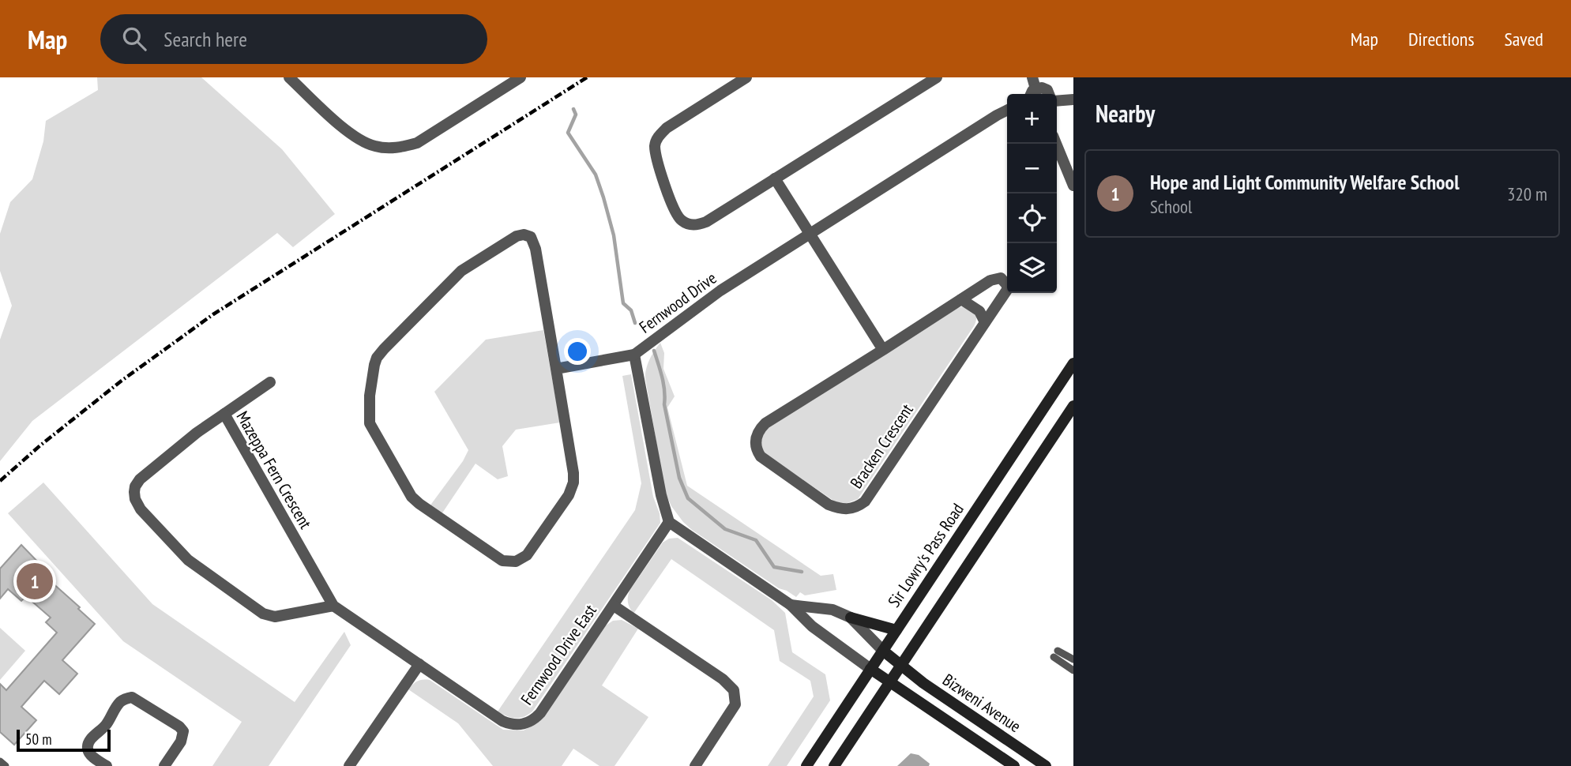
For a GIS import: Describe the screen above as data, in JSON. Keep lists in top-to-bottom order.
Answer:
{
  "streets": {
    "main road": ["Sir Lowry's Pass Road", "Bizweni Avenue"],
    "street": [
      "Fernwood Drive",
      "Bracken Crescent",
      "Mazeppa Fern Crescent",
      "Fernwood Drive East"
    ]
  },
  "crossings": [
    ["Fernwood Drive", "Fernwood Drive East"],
    ["Mazeppa Fern Crescent", "Fernwood Drive East"],
    ["Sir Lowry's Pass Road", "Bizweni Avenue"]
  ],
  "scale_bar": "50 m",
  "page": {
    "header": "Map",
    "search": "Search here",
    "nav": ["Map", "Directions", "Saved"],
    "heading": "Nearby",
    "map_buttons": ["+", "−"],
    "list": [
      {
        "mark": "1",
        "name": "Hope and Light Community Welfare School",
        "note": "School",
        "value": "320 m"
      }
    ],
    "pins": "1",
    "scale": "50 m"
  }
}
